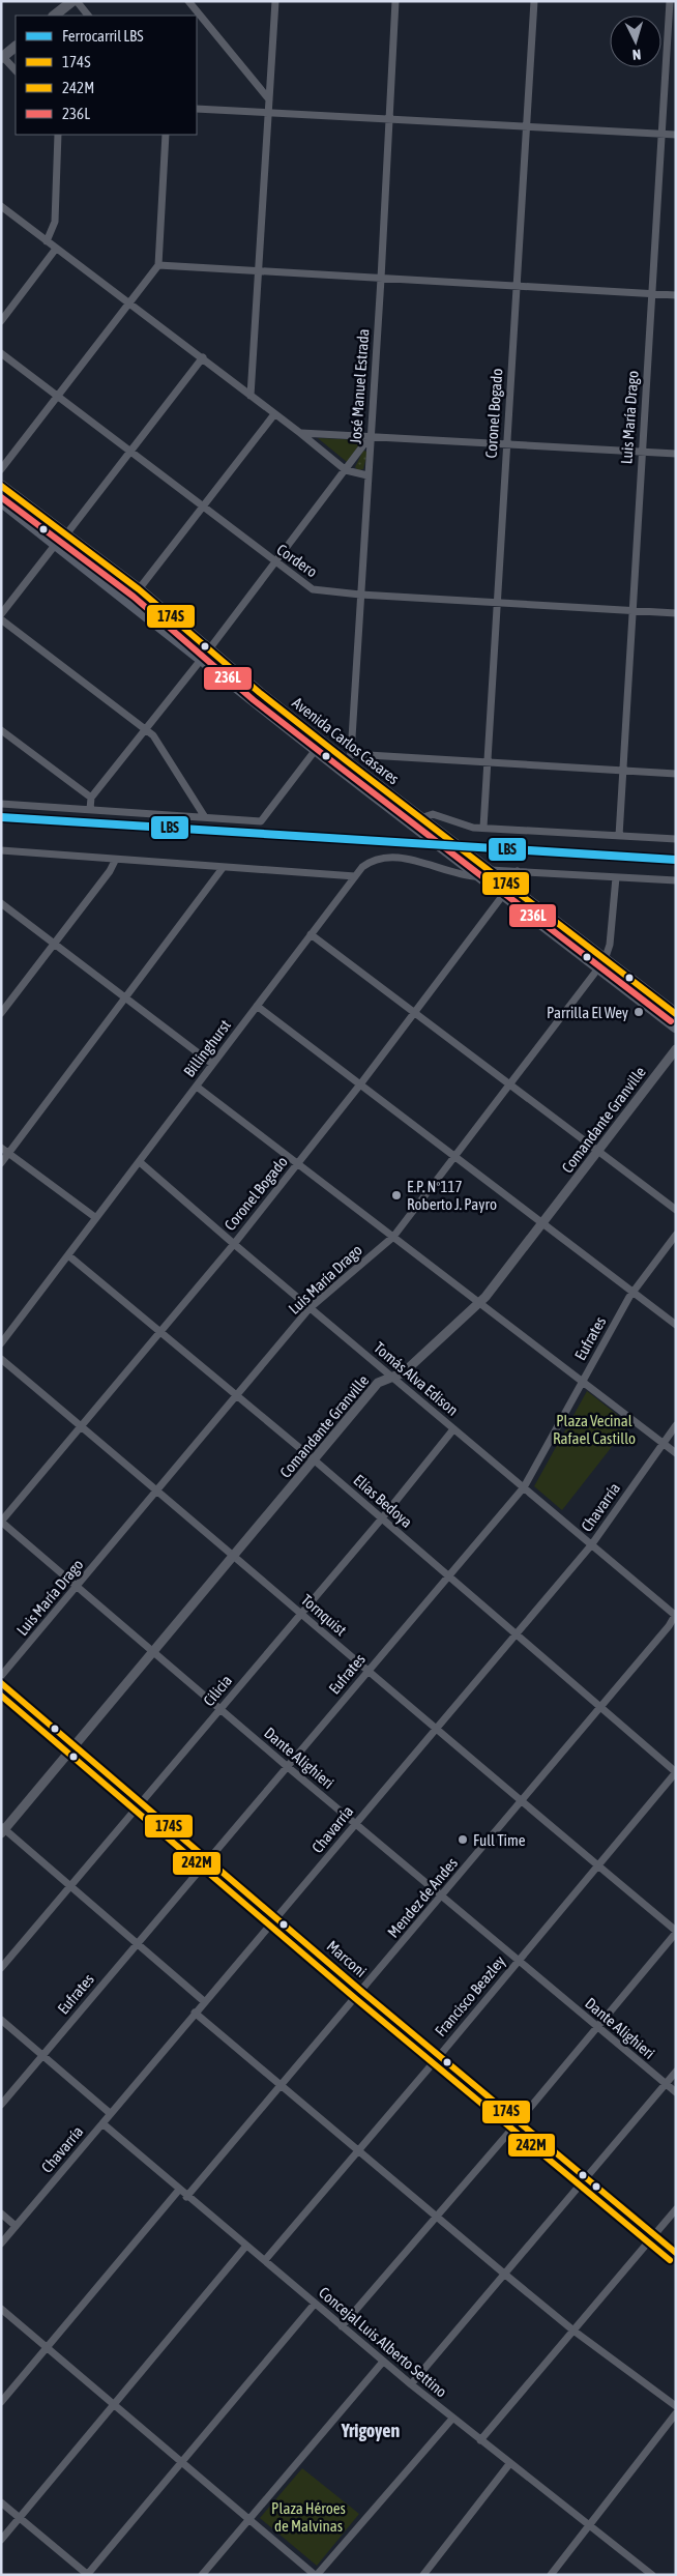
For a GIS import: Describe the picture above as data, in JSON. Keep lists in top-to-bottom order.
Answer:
{
  "streets": {
    "main road": ["Avenida Carlos Casares"],
    "street": [
      "José Manuel Estrada",
      "Coronel Bogado",
      "Luis María Drago",
      "Cordero",
      "Billinghurst",
      "Comandante Granville",
      "Eufrates",
      "Tomás Alva Edison",
      "Elías Bedoya",
      "Chavarría",
      "Tornquist",
      "Cilicia",
      "Dante Alighieri",
      "Mendez de Andes",
      "Marconi",
      "Francisco Beazley",
      "Concejal Luis Alberto Settino"
    ]
  },
  "crossings": [
    ["José Manuel Estrada", "Cordero"],
    ["José Manuel Estrada", "Avenida Carlos Casares"],
    ["Coronel Bogado", "Cordero"],
    ["Coronel Bogado", "Avenida Carlos Casares"],
    ["Coronel Bogado", "Tomás Alva Edison"],
    ["Coronel Bogado", "Elías Bedoya"],
    ["Coronel Bogado", "Tornquist"],
    ["Coronel Bogado", "Dante Alighieri"],
    ["Luis María Drago", "Cordero"],
    ["Luis María Drago", "Avenida Carlos Casares"],
    ["Luis María Drago", "Tomás Alva Edison"],
    ["Luis María Drago", "Elías Bedoya"],
    ["Luis María Drago", "Tornquist"],
    ["Luis María Drago", "Dante Alighieri"],
    ["Avenida Carlos Casares", "Billinghurst"],
    ["Billinghurst", "Tomás Alva Edison"],
    ["Billinghurst", "Elías Bedoya"],
    ["Comandante Granville", "Tomás Alva Edison"],
    ["Comandante Granville", "Elías Bedoya"],
    ["Comandante Granville", "Tornquist"],
    ["Comandante Granville", "Dante Alighieri"],
    ["Comandante Granville", "Marconi"],
    ["Eufrates", "Tomás Alva Edison"],
    ["Eufrates", "Elías Bedoya"],
    ["Eufrates", "Tornquist"],
    ["Eufrates", "Dante Alighieri"],
    ["Eufrates", "Marconi"],
    ["Tomás Alva Edison", "Chavarría"],
    ["Tomás Alva Edison", "Cilicia"],
    ["Tomás Alva Edison", "Mendez de Andes"],
    ["Elías Bedoya", "Chavarría"],
    ["Elías Bedoya", "Cilicia"],
    ["Elías Bedoya", "Mendez de Andes"],
    ["Elías Bedoya", "Francisco Beazley"],
    ["Chavarría", "Tornquist"],
    ["Chavarría", "Dante Alighieri"],
    ["Chavarría", "Marconi"],
    ["Chavarría", "Concejal Luis Alberto Settino"],
    ["Tornquist", "Cilicia"],
    ["Tornquist", "Mendez de Andes"],
    ["Tornquist", "Francisco Beazley"],
    ["Cilicia", "Dante Alighieri"],
    ["Cilicia", "Marconi"],
    ["Dante Alighieri", "Mendez de Andes"],
    ["Dante Alighieri", "Francisco Beazley"],
    ["Mendez de Andes", "Marconi"],
    ["Mendez de Andes", "Concejal Luis Alberto Settino"],
    ["Marconi", "Francisco Beazley"],
    ["Francisco Beazley", "Concejal Luis Alberto Settino"]
  ],
  "districts": ["Yrigoyen"],
  "parks": ["Plaza Vecinal Rafael Castillo", "Plaza Héroes de Malvinas"],
  "places": ["Parrilla El Wey", "E.P. Nº117 Roberto J. Payro", "Full Time"],
  "lines": [
    "transit line 174S",
    "transit line 236L",
    "rail line LBS",
    "transit line 242M"
  ],
  "legend": [
    "Ferrocarril LBS",
    "174S",
    "242M",
    "236L"
  ],
  "north": "bottom"
}
